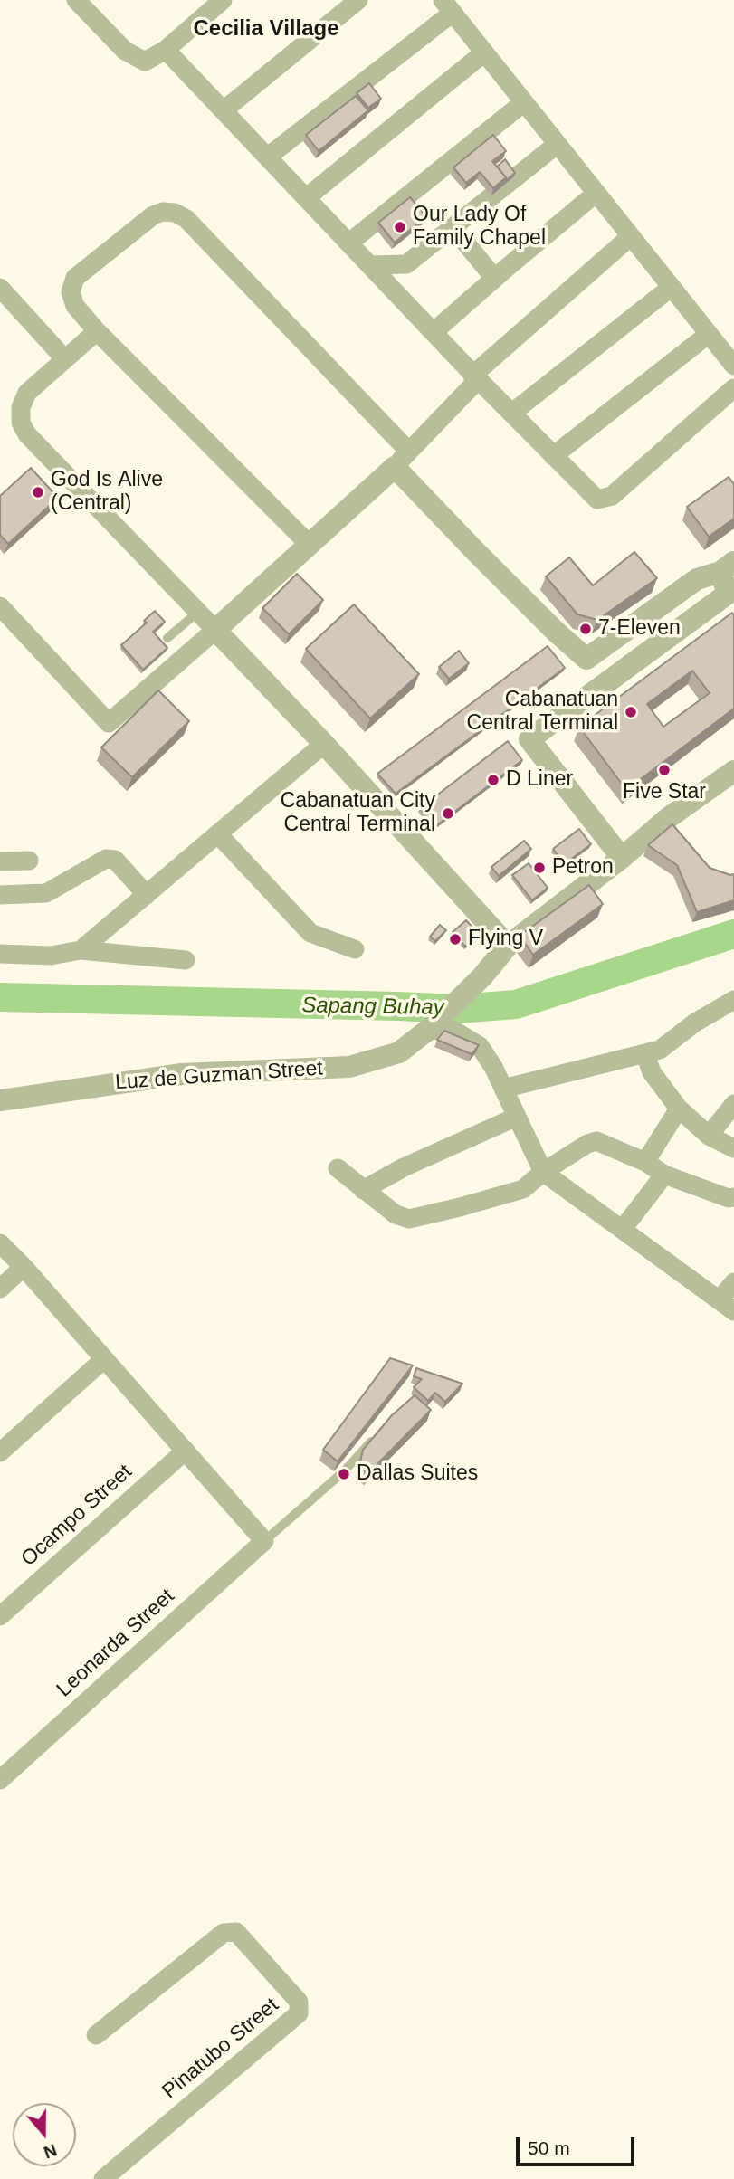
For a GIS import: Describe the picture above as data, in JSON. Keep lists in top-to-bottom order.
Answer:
{
  "streets": {
    "street": [
      "Luz de Guzman Street",
      "Ocampo Street",
      "Leonarda Street",
      "Pinatubo Street"
    ]
  },
  "districts": ["Cecilia Village"],
  "water": ["Sapang Buhay"],
  "places": [
    "Our Lady Of Family Chapel",
    "God Is Alive (Central)",
    "7-Eleven",
    "Cabanatuan Central Terminal",
    "Five Star",
    "D Liner",
    "Cabanatuan City Central Terminal",
    "Petron",
    "Flying V",
    "Dallas Suites"
  ],
  "scale_bar": "50 m",
  "north": "bottom"
}
